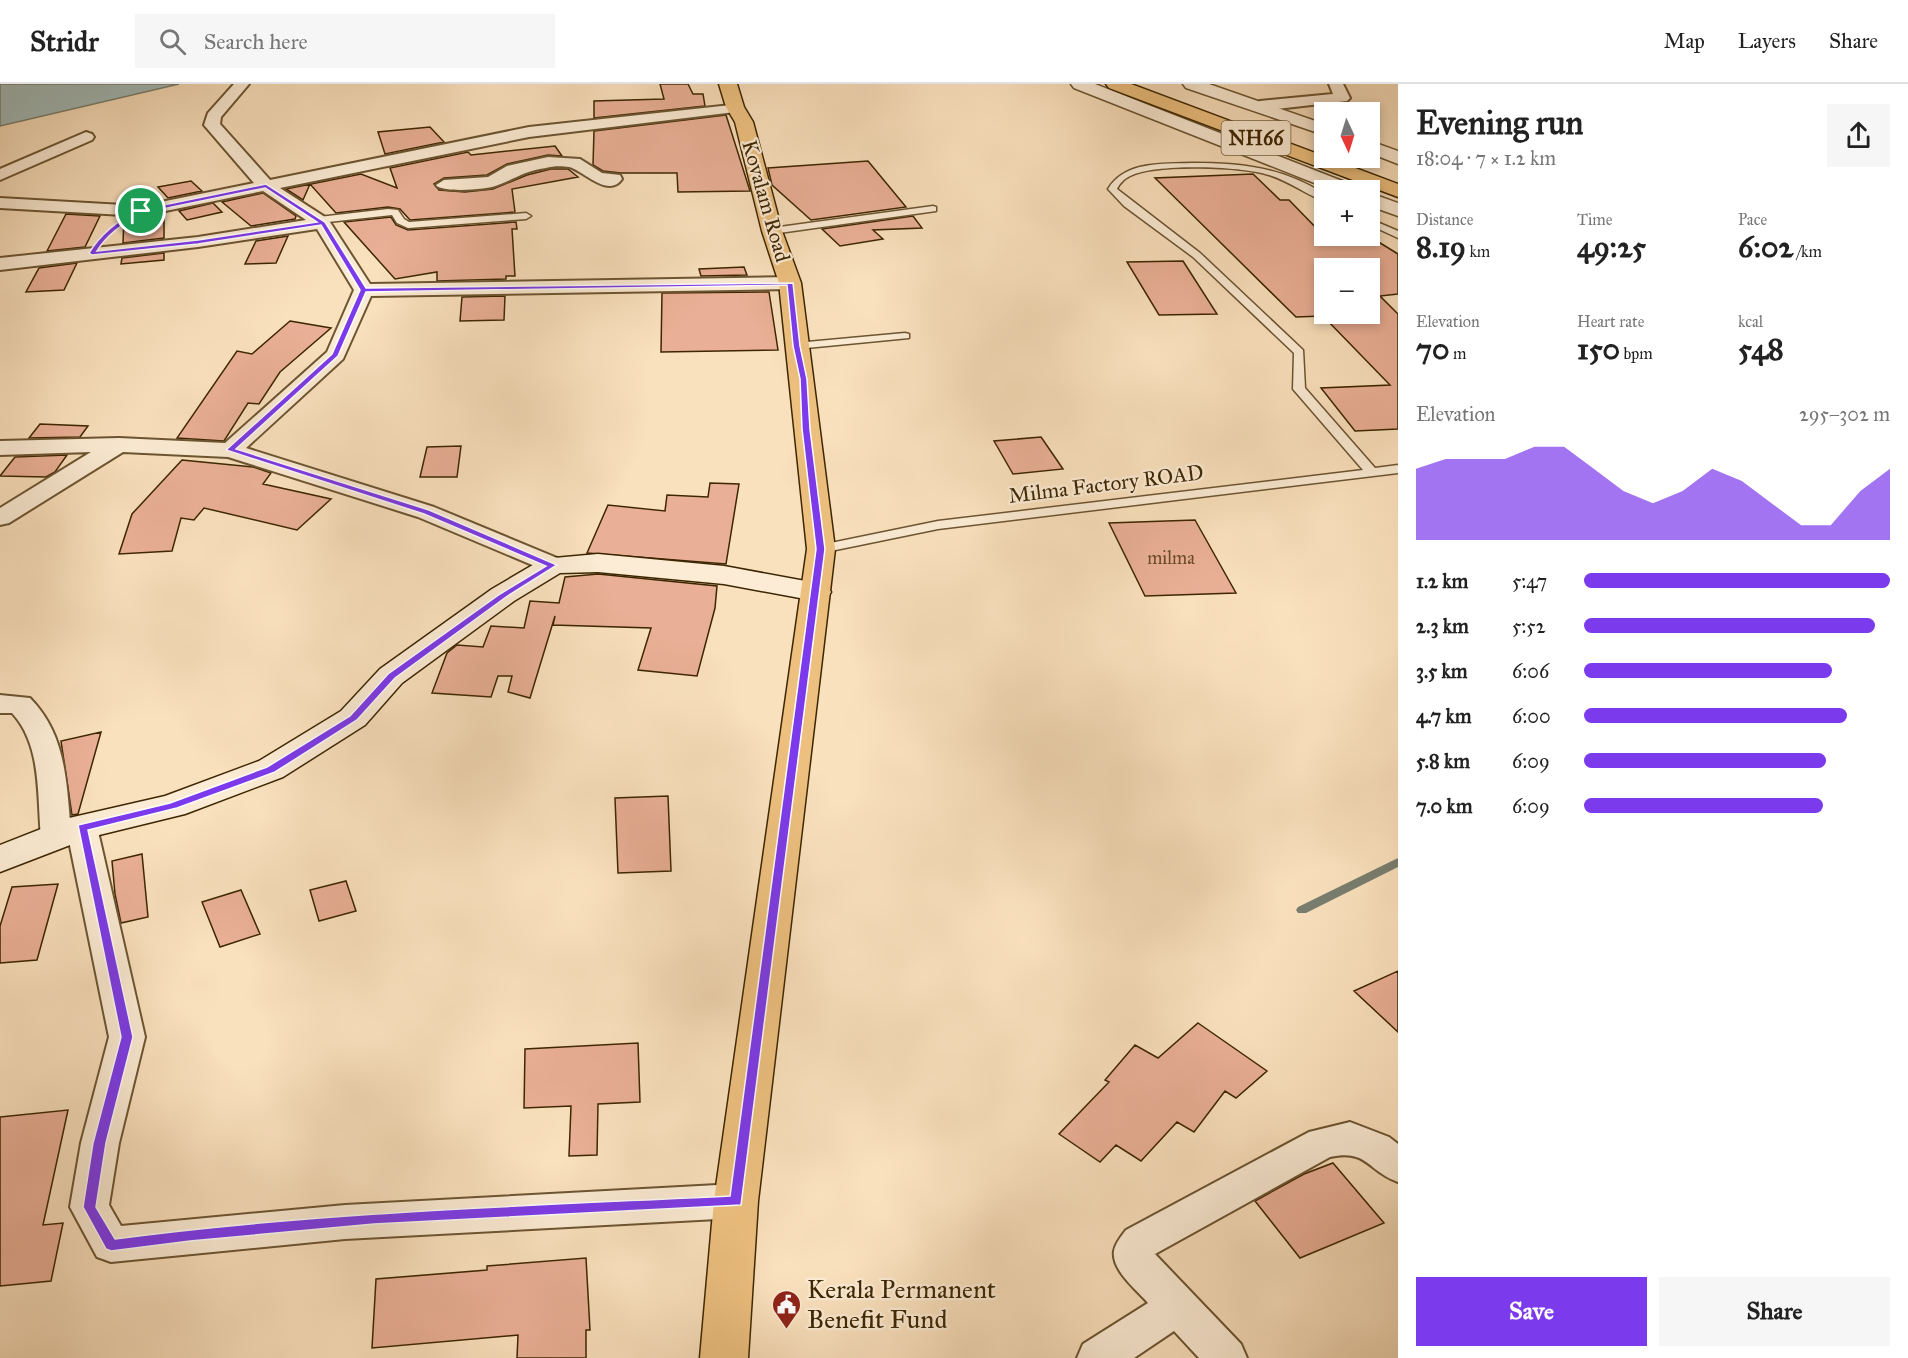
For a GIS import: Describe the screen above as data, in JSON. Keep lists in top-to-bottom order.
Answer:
{
  "streets": {
    "main road": ["NH66", "Kovalam Road"],
    "lane": ["Milma Factory ROAD"]
  },
  "crossings": [
    ["Kovalam Road", "Milma Factory ROAD"]
  ],
  "places": {
    "public building": ["Kerala Permanent Benefit Fund"]
  },
  "house_numbers": ["milma"],
  "north": "bottom",
  "page": {
    "header": "Stridr",
    "search": "Search here",
    "nav": ["Map", "Layers", "Share"],
    "heading": ["Evening run", "18:04 · 7 × 1.2 km"],
    "map_buttons": ["+", "−"],
    "stats": [
      ["Distance", "8.19 km"],
      ["Time", "49:25"],
      ["Pace", "6:02 /km"],
      ["Elevation", "70 m"],
      ["Heart rate", "150 bpm"],
      ["kcal", "548"]
    ],
    "chart": ["Elevation", "295–302 m"],
    "list": [
      {
        "name": "1.2 km",
        "note": "5:47"
      },
      {
        "name": "2.3 km",
        "note": "5:52"
      },
      {
        "name": "3.5 km",
        "note": "6:06"
      },
      {
        "name": "4.7 km",
        "note": "6:00"
      },
      {
        "name": "5.8 km",
        "note": "6:09"
      },
      {
        "name": "7.0 km",
        "note": "6:09"
      }
    ],
    "buttons": ["Save", "Share"]
  }
}
